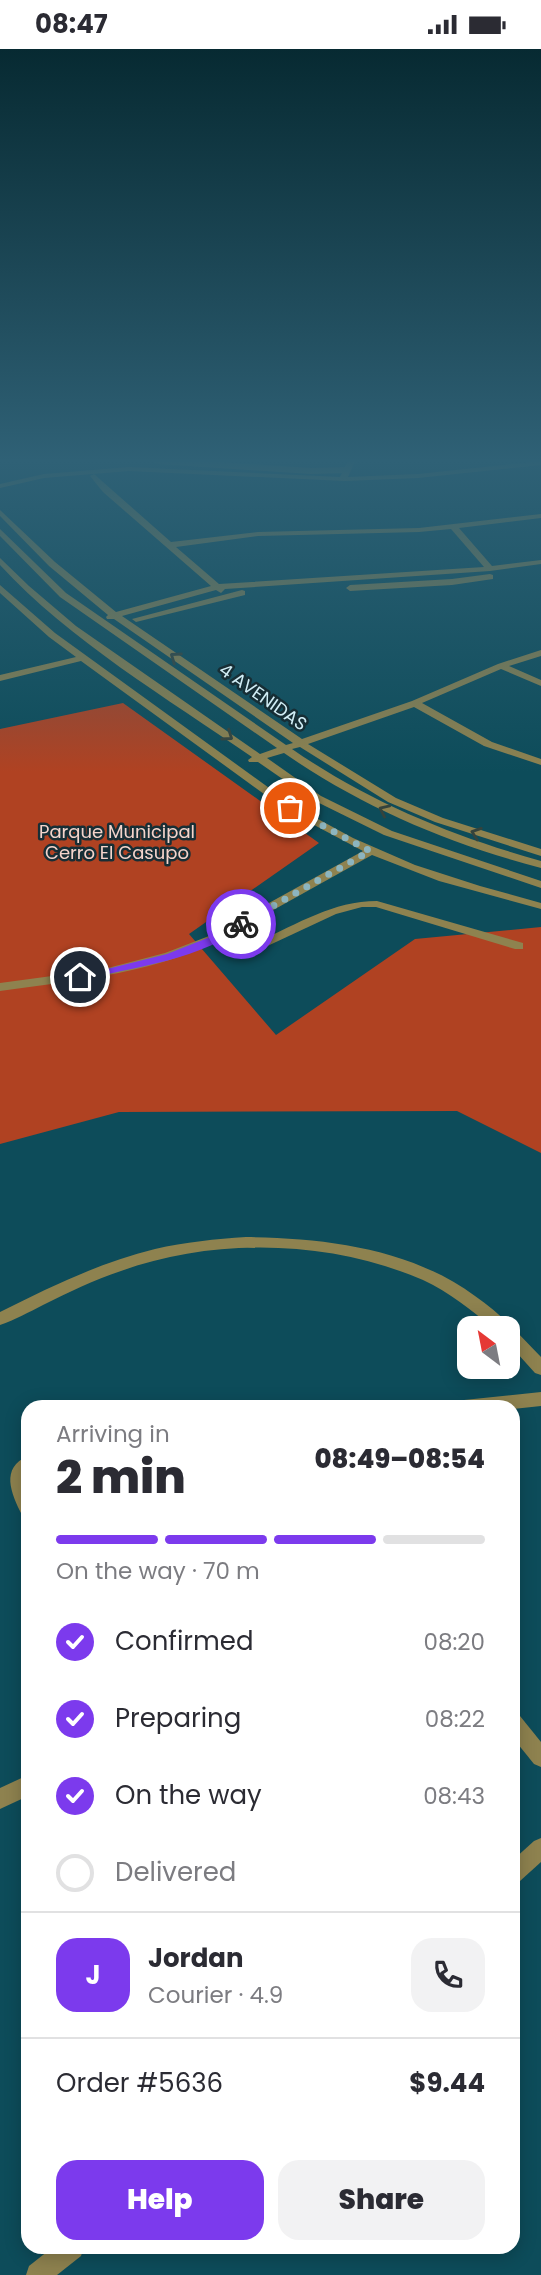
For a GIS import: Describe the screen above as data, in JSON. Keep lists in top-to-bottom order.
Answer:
{
  "streets": {
    "street": ["4 AVENIDAS"]
  },
  "parks": ["Parque Municipal Cerro El Casupo"],
  "north": "top left",
  "page": {
    "status": "08:47",
    "heading": ["2 min", "Arriving in", "08:49–08:54"],
    "panel": [
      "Jordan",
      "Courier · 4.9",
      "Order #5636",
      "$9.44"
    ],
    "bar": "On the way · 70 m",
    "list": [
      ["Confirmed", "08:20"],
      ["Preparing", "08:22"],
      ["On the way", "08:43"],
      "Delivered"
    ],
    "round": "J",
    "buttons": ["Help", "Share"]
  }
}
